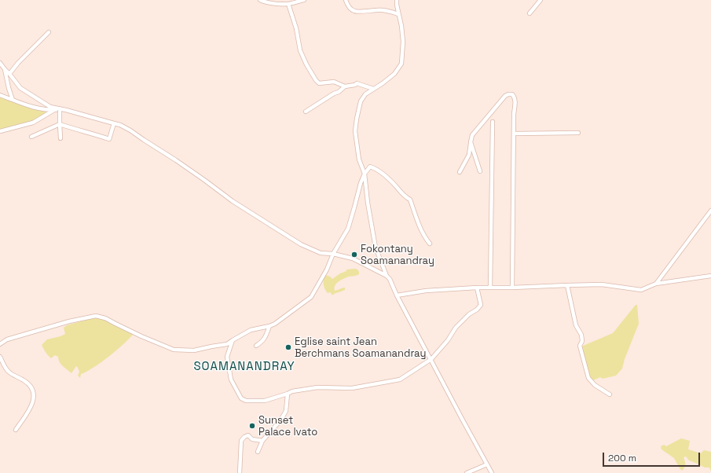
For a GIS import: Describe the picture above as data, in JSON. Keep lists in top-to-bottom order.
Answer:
{
  "districts": ["SOAMANANDRAY"],
  "places": ["Fokontany Soamanandray", "Eglise saint Jean Berchmans Soamanandray", "Sunset Palace Ivato"],
  "scale_bar": "200 m"
}
